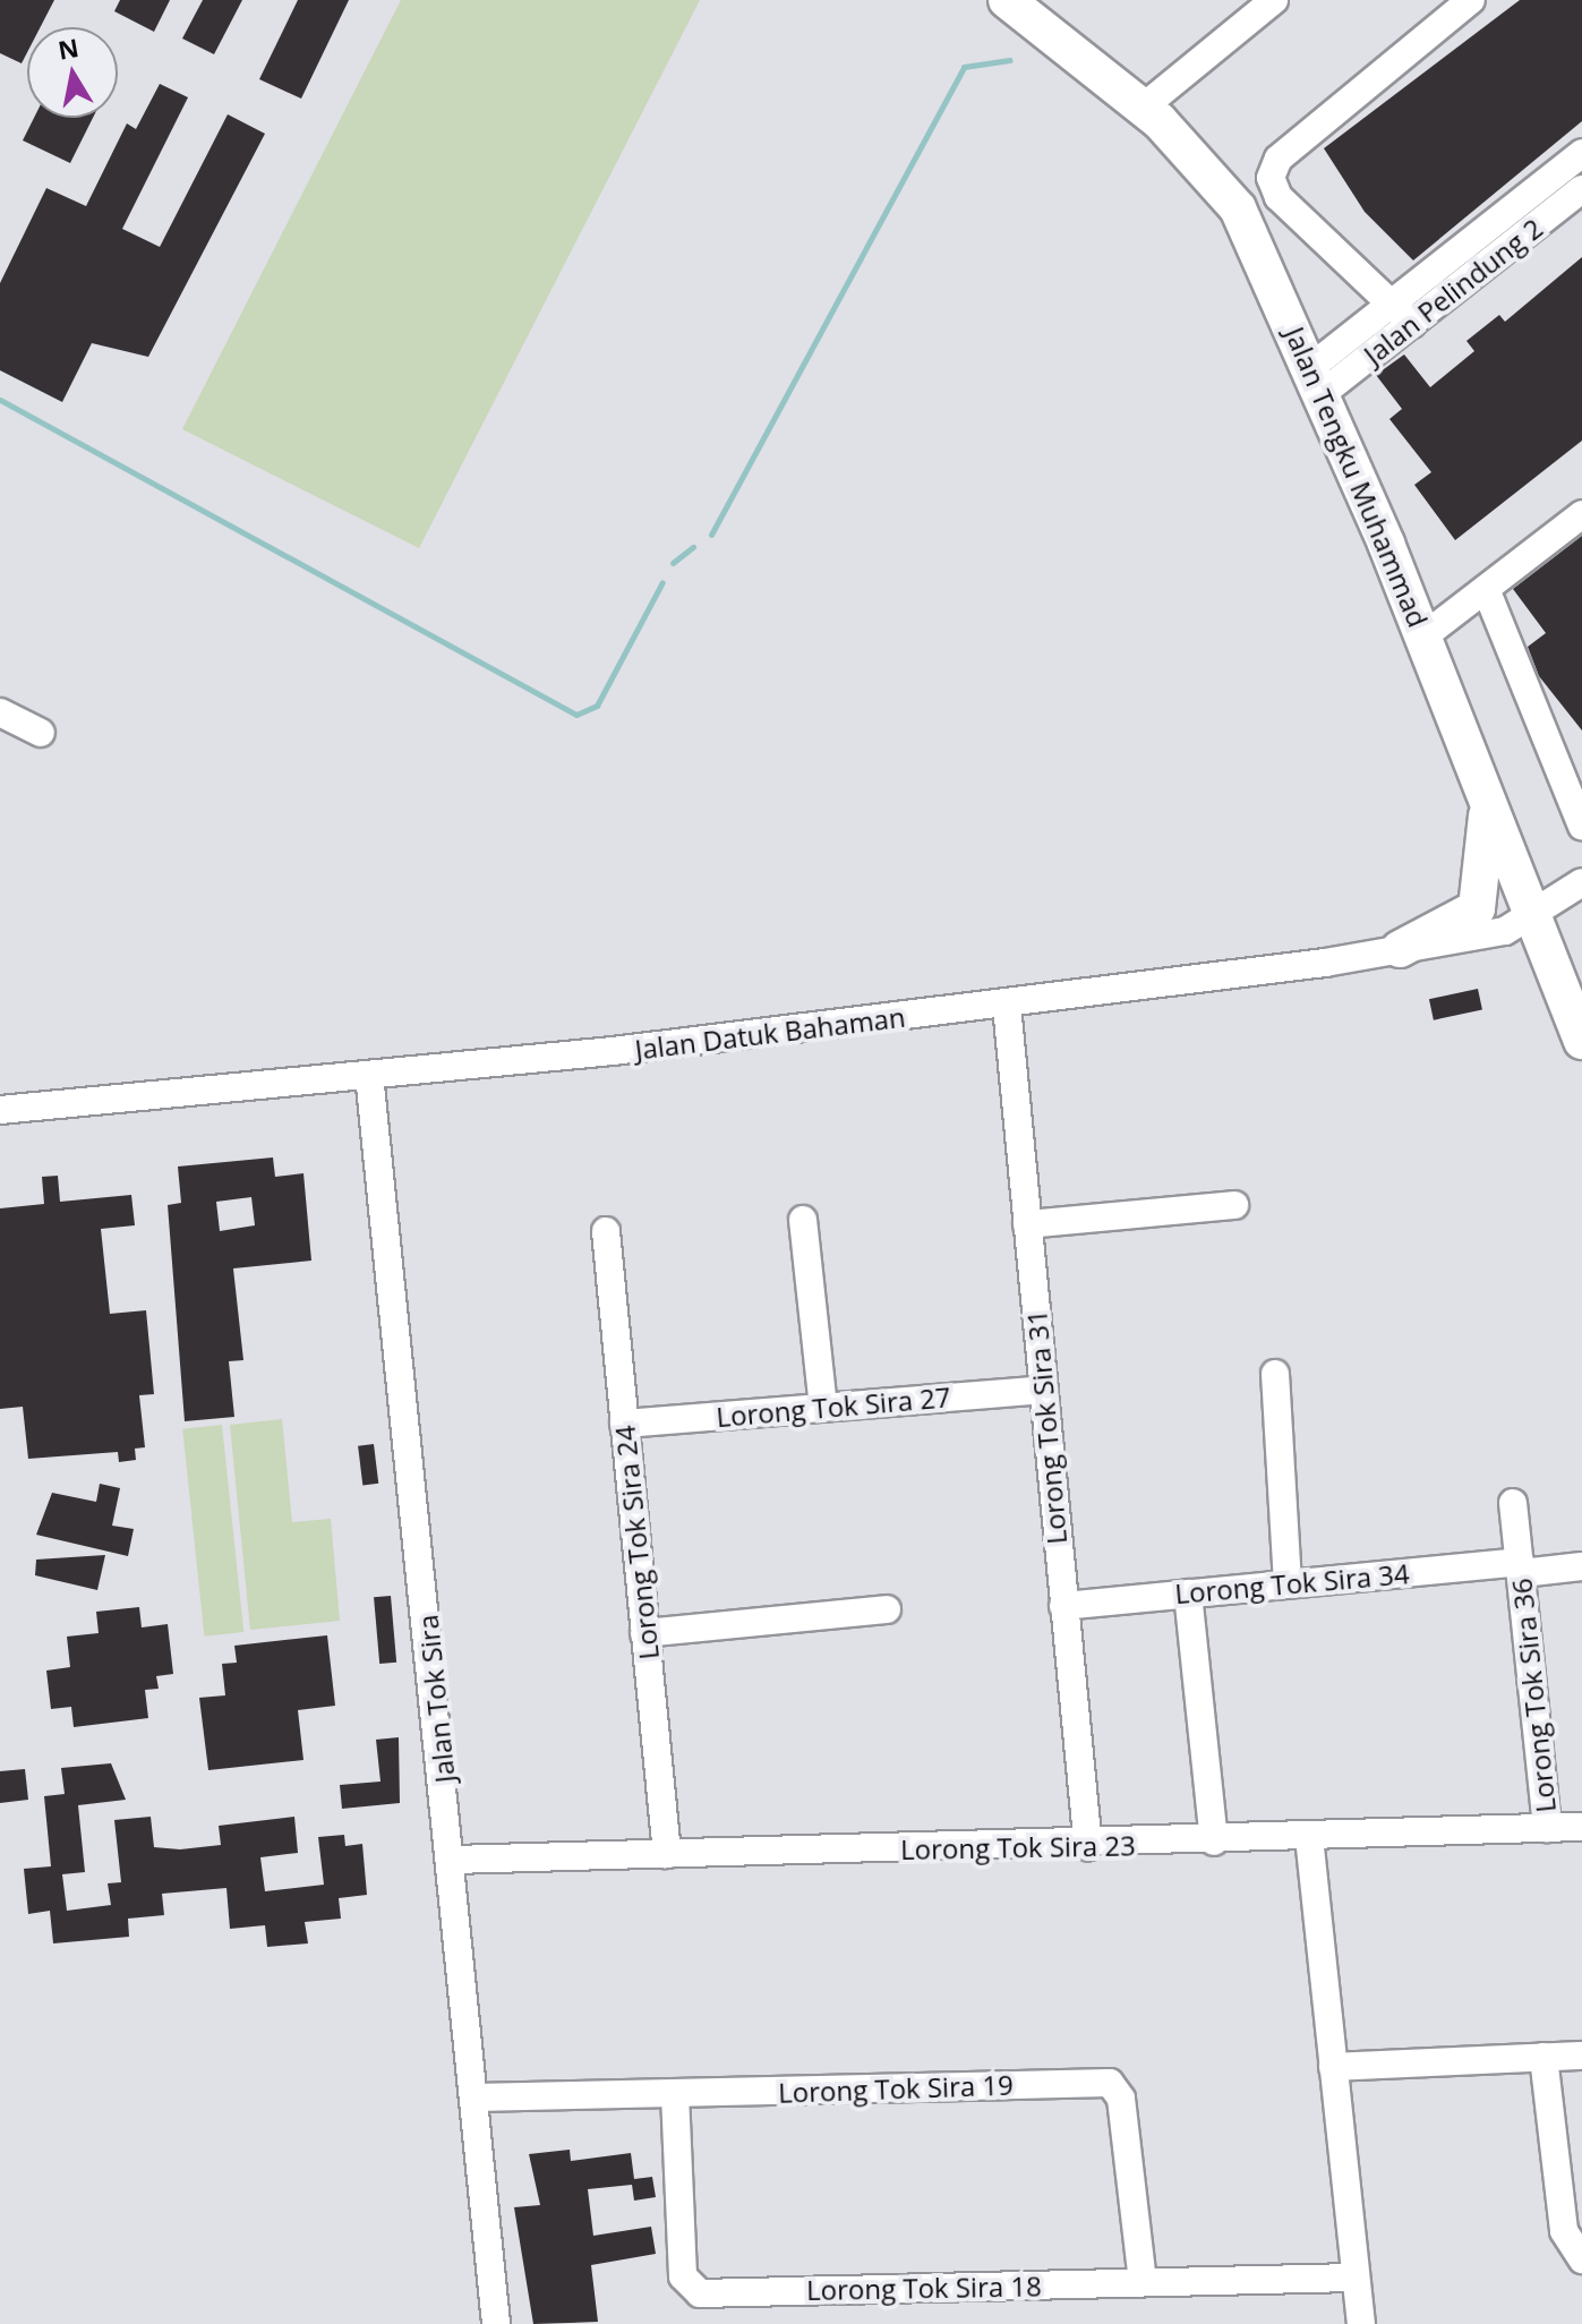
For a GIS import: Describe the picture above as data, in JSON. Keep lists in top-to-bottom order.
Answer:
{
  "streets": {
    "main road": ["Jalan Tengku Muhammad"],
    "street": [
      "Jalan Pelindung 2",
      "Jalan Datuk Bahaman",
      "Lorong Tok Sira 27",
      "Lorong Tok Sira 31",
      "Lorong Tok Sira 24",
      "Lorong Tok Sira 34",
      "Lorong Tok Sira 36",
      "Jalan Tok Sira",
      "Lorong Tok Sira 23",
      "Lorong Tok Sira 19",
      "Lorong Tok Sira 18"
    ]
  },
  "crossings": [
    ["Jalan Pelindung 2", "Jalan Tengku Muhammad"],
    ["Jalan Tengku Muhammad", "Jalan Datuk Bahaman"],
    ["Jalan Datuk Bahaman", "Lorong Tok Sira 31"],
    ["Jalan Datuk Bahaman", "Jalan Tok Sira"],
    ["Lorong Tok Sira 27", "Lorong Tok Sira 31"],
    ["Lorong Tok Sira 27", "Lorong Tok Sira 24"],
    ["Lorong Tok Sira 31", "Lorong Tok Sira 34"],
    ["Lorong Tok Sira 31", "Lorong Tok Sira 23"],
    ["Lorong Tok Sira 24", "Lorong Tok Sira 23"],
    ["Lorong Tok Sira 34", "Lorong Tok Sira 36"],
    ["Lorong Tok Sira 36", "Lorong Tok Sira 23"],
    ["Jalan Tok Sira", "Lorong Tok Sira 23"],
    ["Jalan Tok Sira", "Lorong Tok Sira 19"],
    ["Lorong Tok Sira 19", "Lorong Tok Sira 18"]
  ],
  "north": "top"
}
